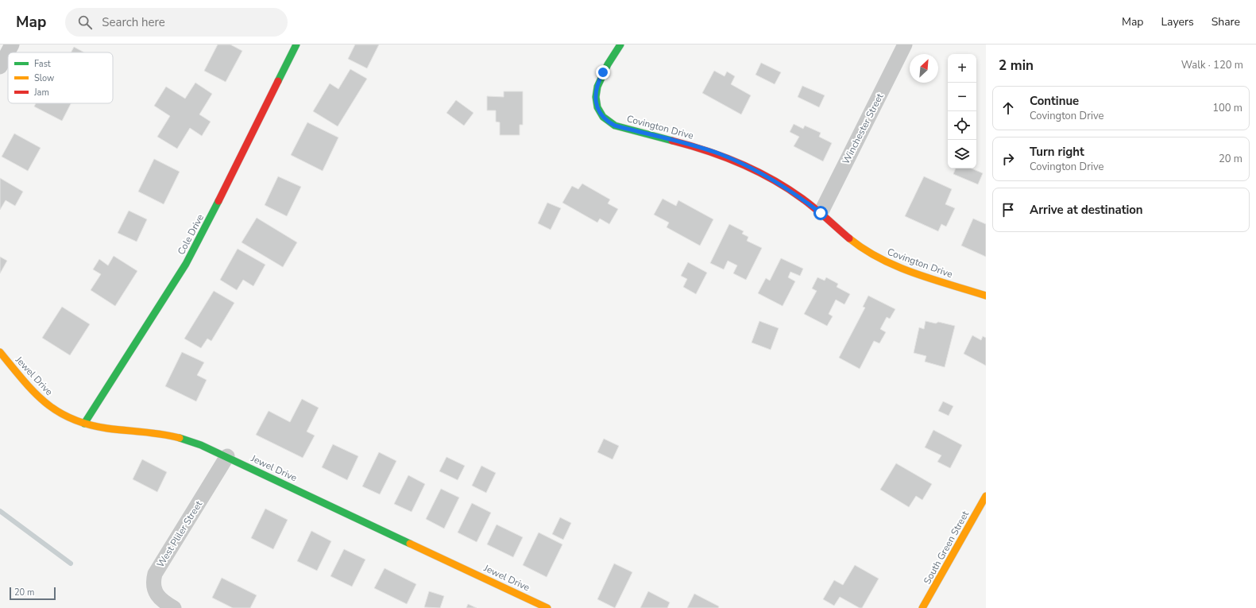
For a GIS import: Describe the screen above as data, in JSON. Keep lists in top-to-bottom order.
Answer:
{
  "streets": {
    "street": [
      "Covington Drive",
      "Winchester Street",
      "Cole Drive",
      "Jewel Drive",
      "West Pliler Street",
      "South Green Street"
    ]
  },
  "crossings": [
    ["Covington Drive", "Winchester Street"],
    ["Cole Drive", "Jewel Drive"],
    ["Jewel Drive", "West Pliler Street"]
  ],
  "legend": ["Fast", "Slow", "Jam"],
  "scale_bar": "20 m",
  "north": "top right",
  "page": {
    "header": "Map",
    "search": "Search here",
    "nav": ["Map", "Layers", "Share"],
    "heading": ["2 min", "Walk · 120 m"],
    "map_buttons": ["+", "−"],
    "list": [
      ["Continue", "Covington Drive", "100 m"],
      ["Turn right", "Covington Drive", "20 m"],
      "Arrive at destination"
    ],
    "scale": "20 m"
  }
}
